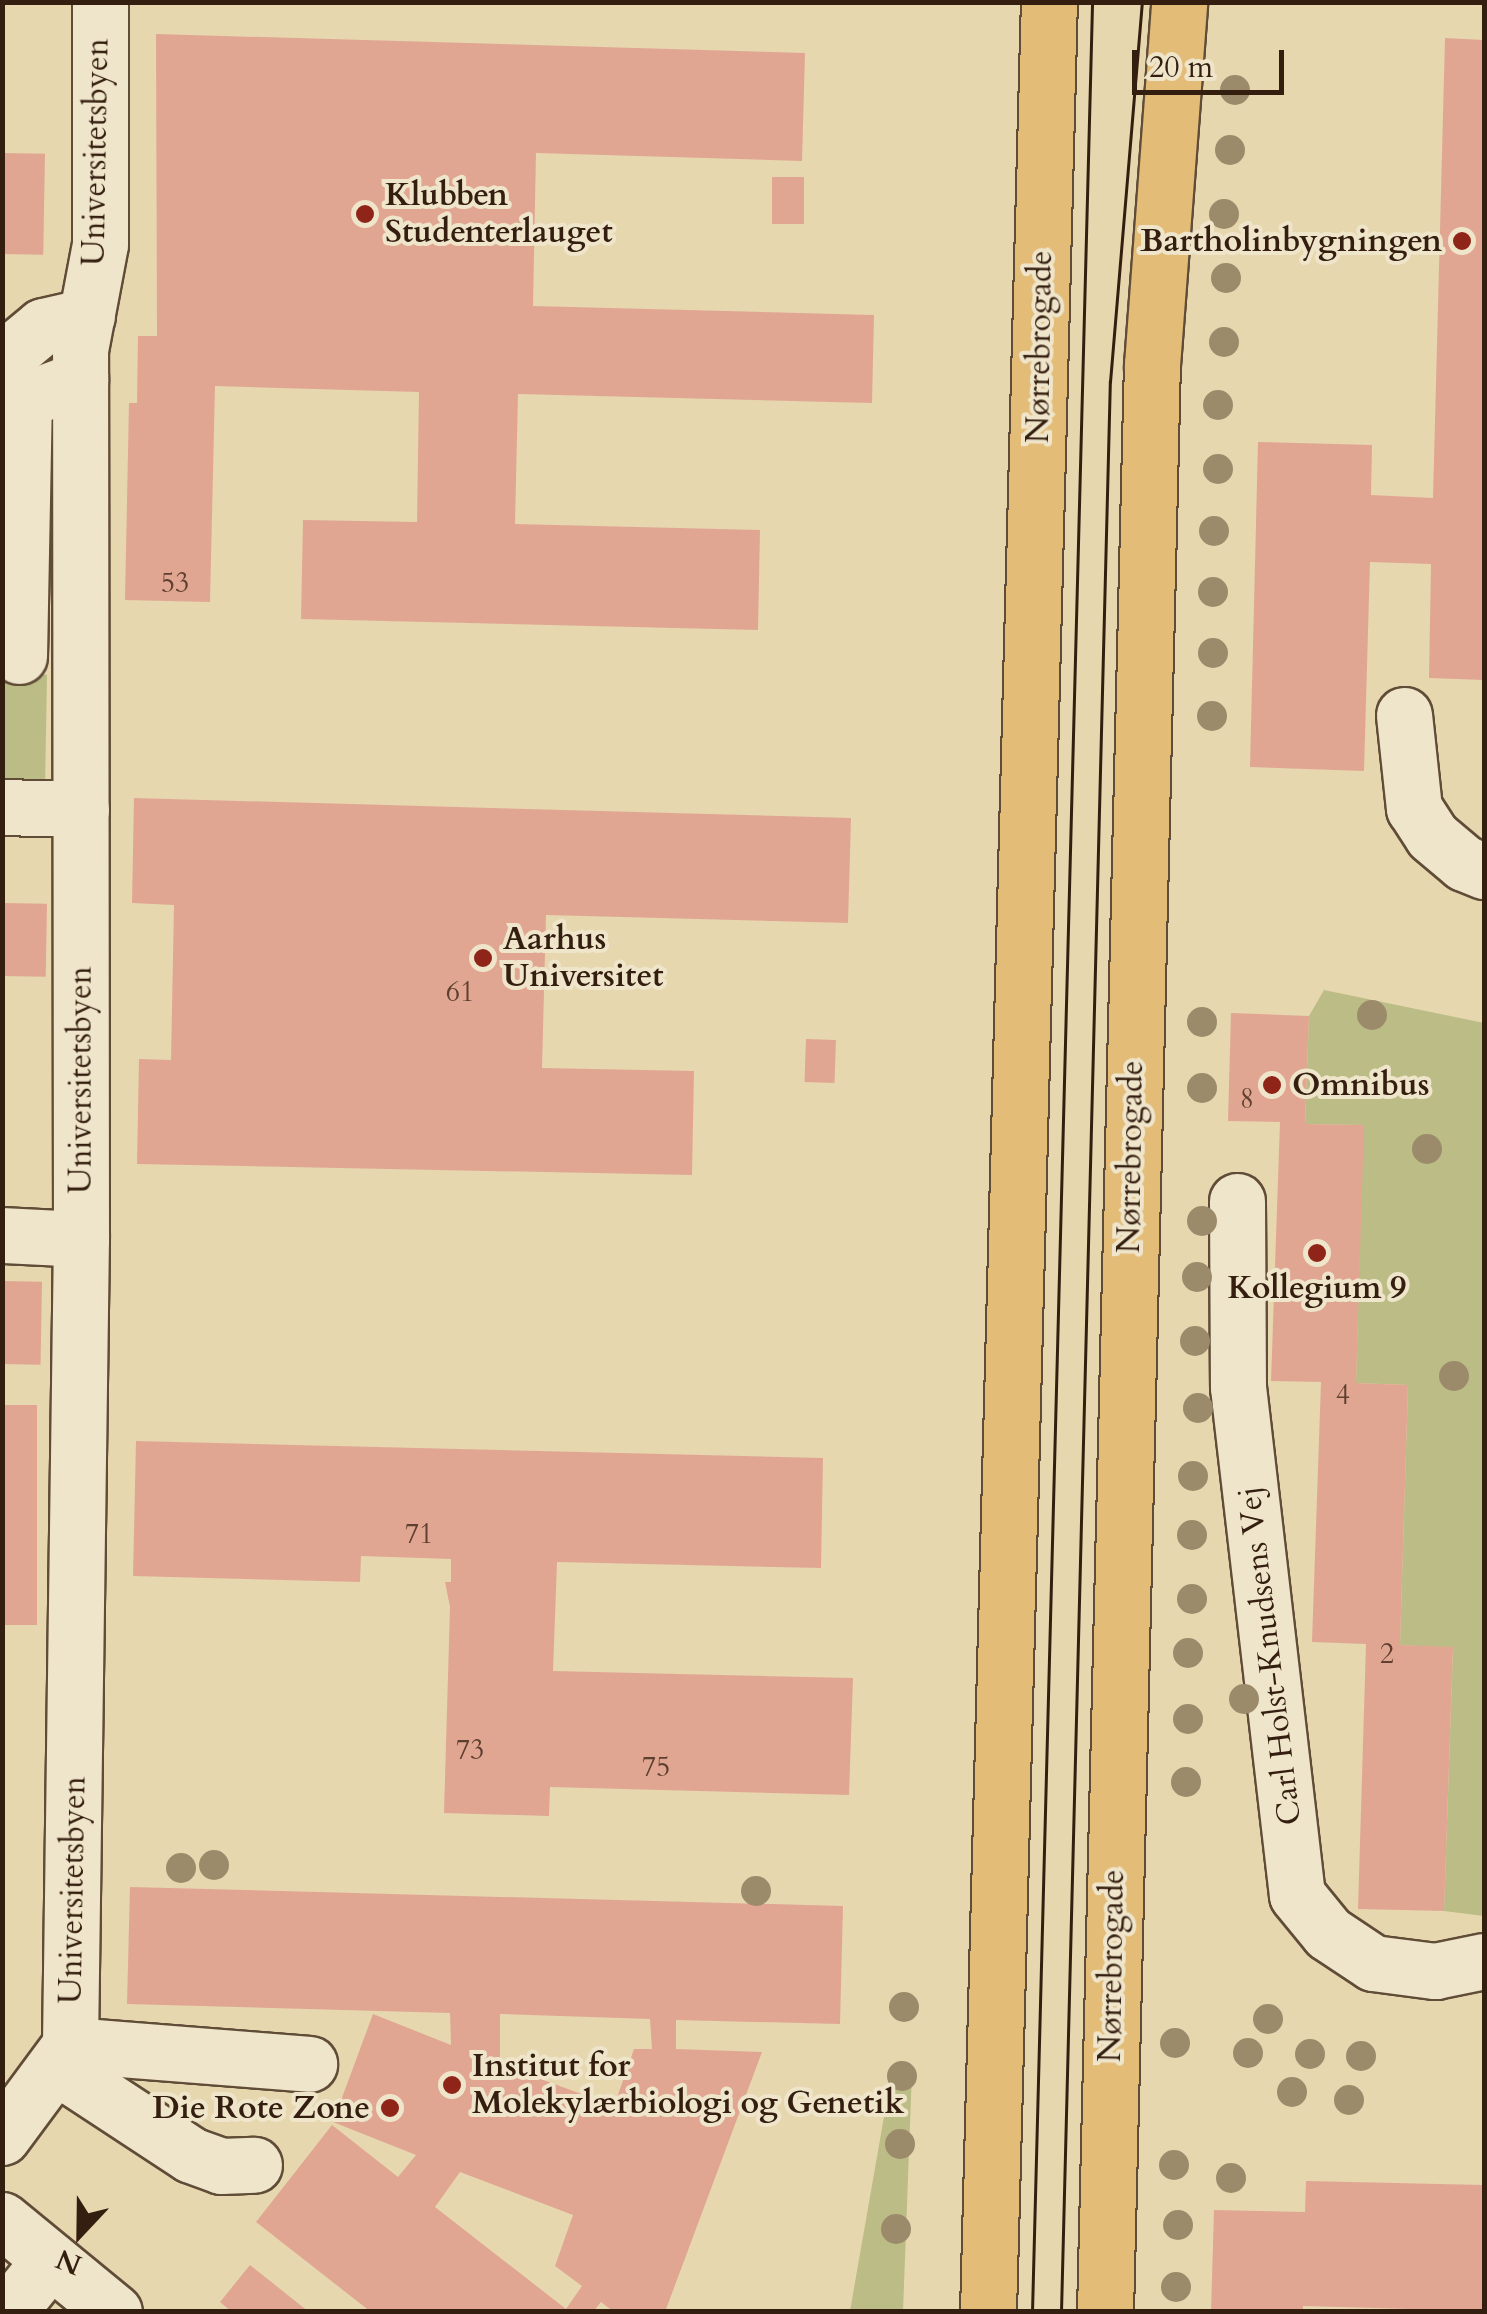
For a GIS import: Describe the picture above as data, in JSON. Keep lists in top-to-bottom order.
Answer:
{
  "streets": {
    "main road": ["Nørrebrogade"],
    "street": ["Universitetsbyen", "Carl Holst-Knudsens Vej"]
  },
  "places": [
    "Klubben Studenterlauget",
    "Bartholinbygningen",
    "Aarhus Universitet",
    "Omnibus",
    "Kollegium 9",
    "Institut for Molekylærbiologi og Genetik",
    "Die Rote Zone"
  ],
  "house_numbers": [
    "53",
    "61",
    "8",
    "4",
    "71",
    "2",
    "73",
    "75"
  ],
  "scale_bar": "20 m",
  "north": "bottom"
}
